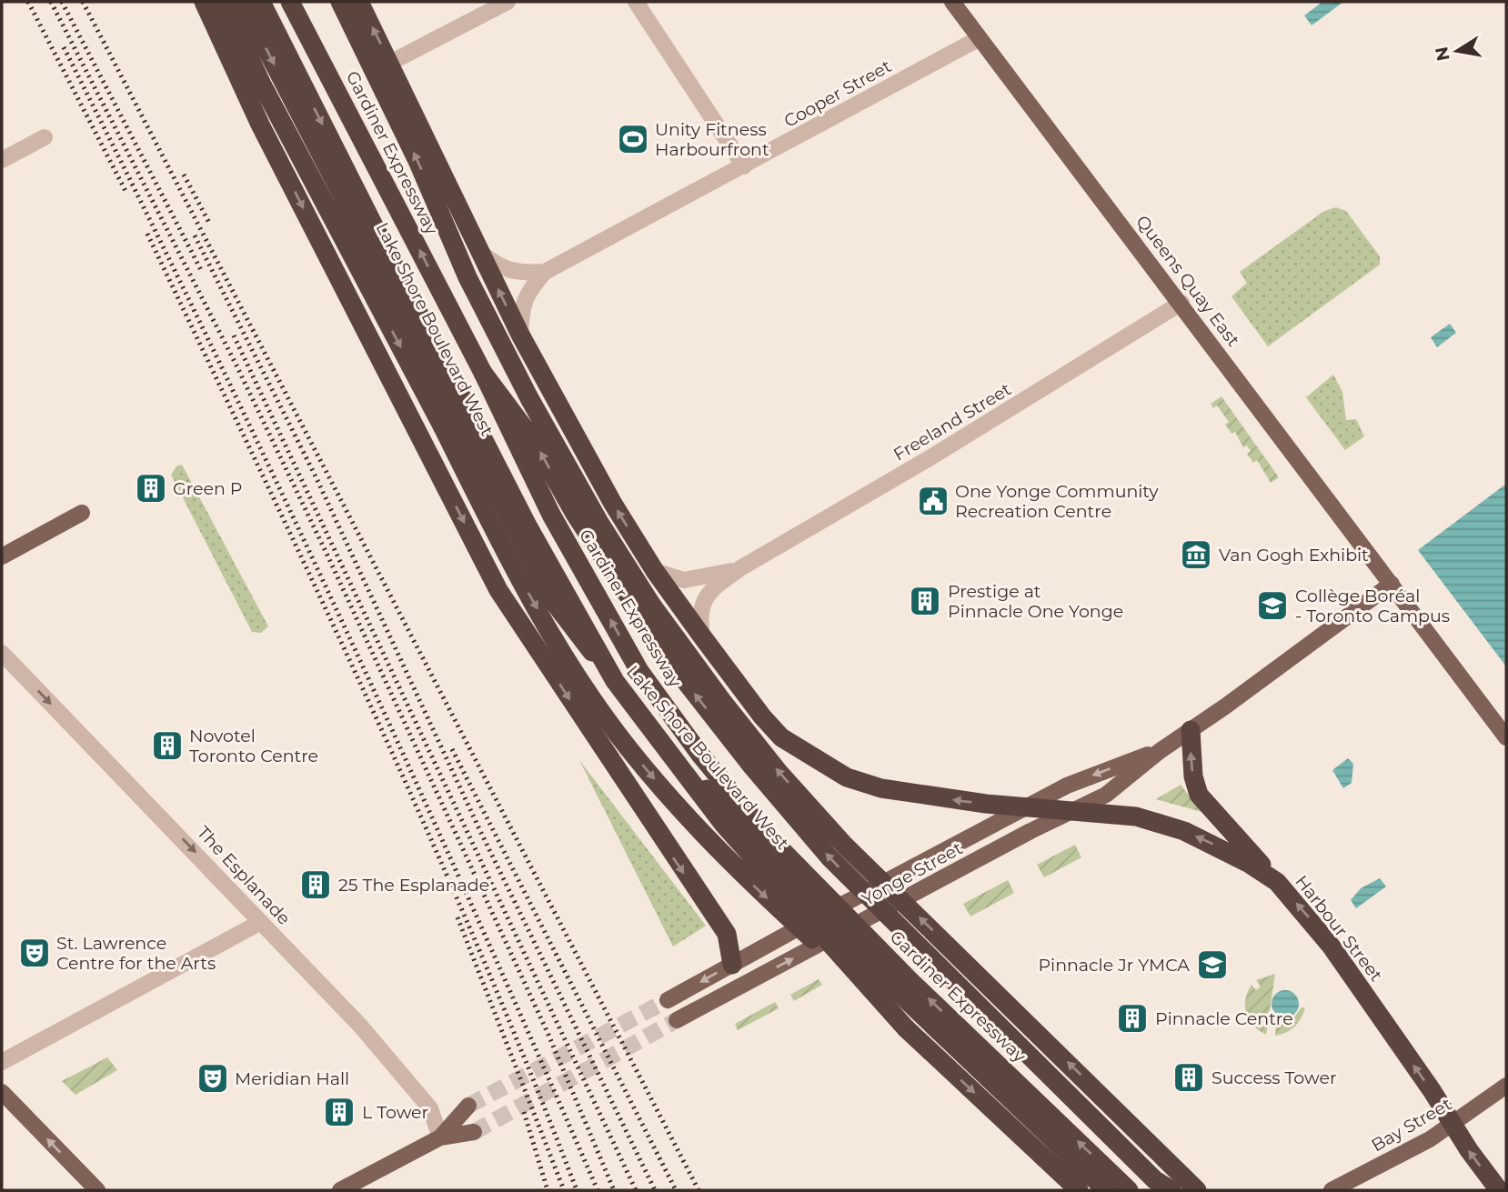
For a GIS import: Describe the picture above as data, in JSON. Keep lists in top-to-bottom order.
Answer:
{
  "streets": {
    "highway": ["Gardiner Expressway", "Lake Shore Boulevard West", "Harbour Street"],
    "main road": ["Queens Quay East", "Yonge Street", "Bay Street"],
    "street": ["Cooper Street", "Freeland Street", "The Esplanade"]
  },
  "crossings": [
    ["Cooper Street", "Queens Quay East"],
    ["Queens Quay East", "Freeland Street"],
    ["Queens Quay East", "Yonge Street"],
    ["Lake Shore Boulevard West", "Yonge Street"],
    ["Yonge Street", "Harbour Street"],
    ["Harbour Street", "Bay Street"]
  ],
  "one_way": ["The Esplanade"],
  "places": {
    "sports": ["Unity Fitness Harbourfront"],
    "building": [
      "Green P",
      "Prestige at Pinnacle One Yonge",
      "Novotel Toronto Centre",
      "25 The Esplanade",
      "Pinnacle Centre",
      "Success Tower",
      "L Tower"
    ],
    "public building": ["One Yonge Community Recreation Centre"],
    "museum": ["Van Gogh Exhibit"],
    "school or university": ["Collège Boréal - Toronto Campus", "Pinnacle Jr YMCA"],
    "theatre": ["St. Lawrence Centre for the Arts", "Meridian Hall"]
  },
  "north": "left"
}
